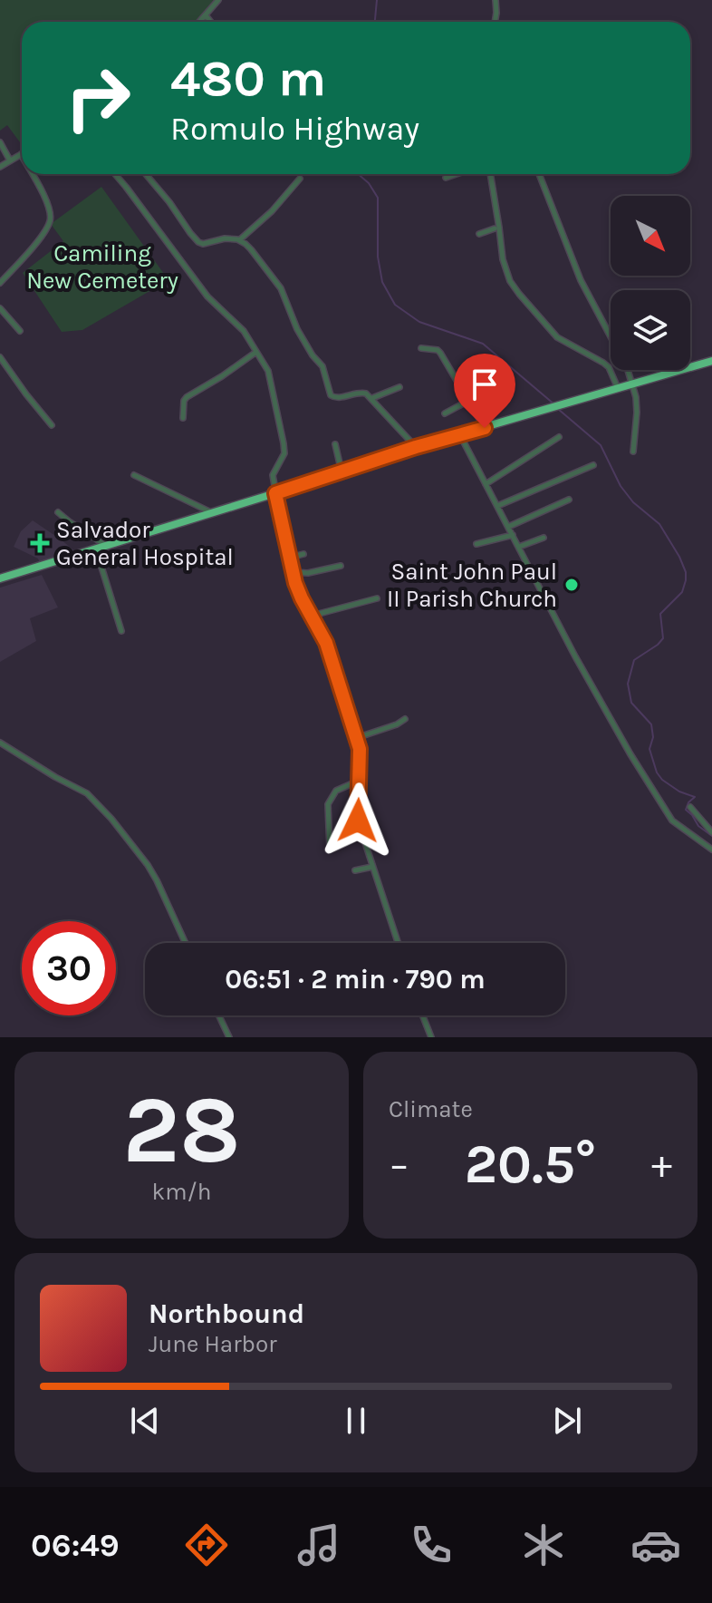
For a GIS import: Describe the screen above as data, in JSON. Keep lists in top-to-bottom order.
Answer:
{
  "parks": ["Camiling New Cemetery"],
  "places": {
    "health": ["Salvador General Hospital"],
    "other": ["Saint John Paul II Parish Church"]
  },
  "north": "bottom right",
  "page": {
    "turn": ["480 m", "Romulo Highway"],
    "limit": "30",
    "trip": "06:51 · 2 min · 790 m",
    "tile": [
      ["28", "km/h"],
      "Climate"
    ],
    "heat": ["−", "20.5°", "+"],
    "song": ["Northbound", "June Harbor"],
    "tabs": "06:49"
  }
}
